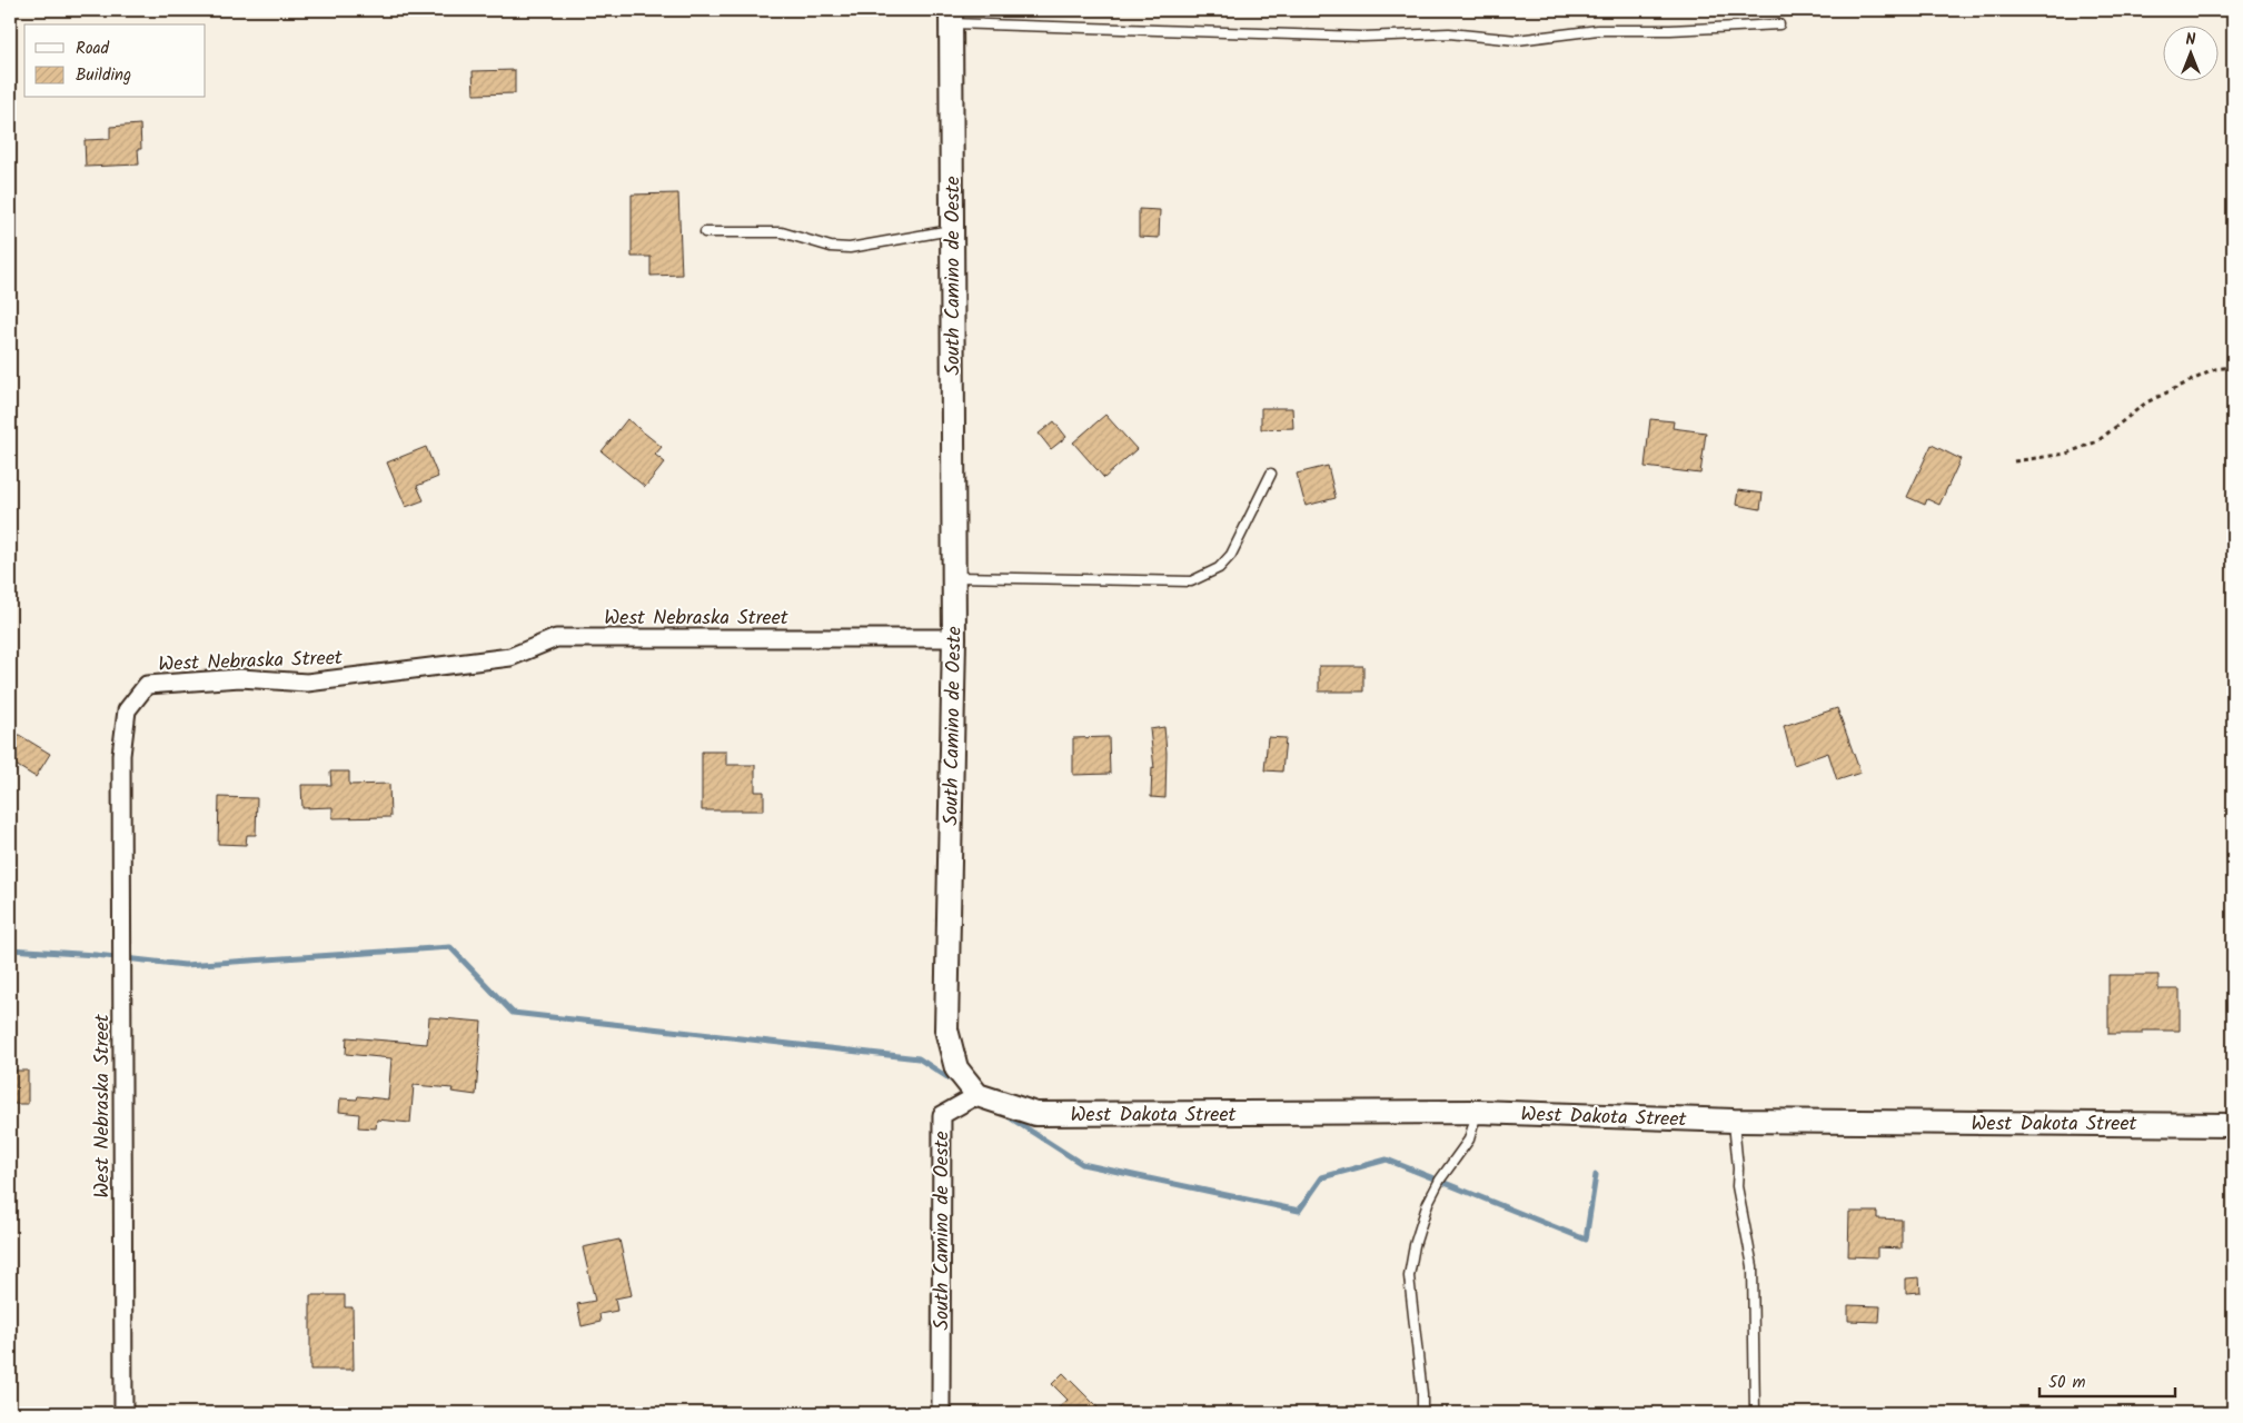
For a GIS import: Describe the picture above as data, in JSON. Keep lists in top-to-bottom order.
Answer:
{
  "streets": {
    "street": ["South Camino de Oeste", "West Nebraska Street", "West Dakota Street"]
  },
  "crossings": [
    ["South Camino de Oeste", "West Nebraska Street"],
    ["South Camino de Oeste", "West Dakota Street"]
  ],
  "legend": ["Road", "Building"],
  "scale_bar": "50 m",
  "north": "top"
}
